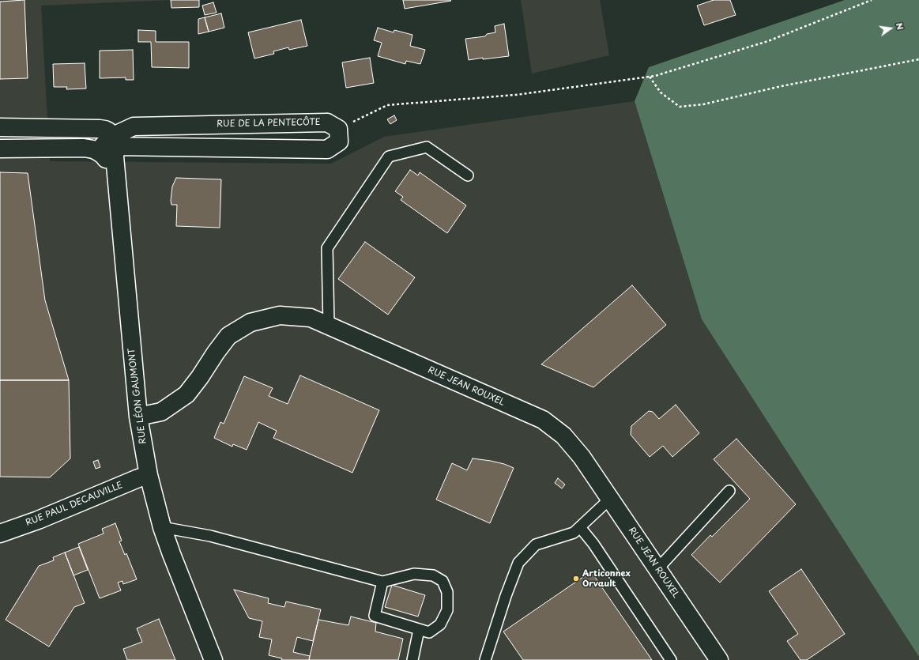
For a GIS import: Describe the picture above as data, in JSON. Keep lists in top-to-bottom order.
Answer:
{
  "streets": {
    "street": [
      "RUE DE LA PENTECÔTE",
      "RUE JEAN ROUXEL",
      "RUE LÉON GAUMONT",
      "RUE PAUL DECAUVILLE"
    ]
  },
  "crossings": [
    ["RUE DE LA PENTECÔTE", "RUE LÉON GAUMONT"],
    ["RUE JEAN ROUXEL", "RUE LÉON GAUMONT"],
    ["RUE LÉON GAUMONT", "RUE PAUL DECAUVILLE"]
  ],
  "places": ["Articonnex Orvault"],
  "north": "right"
}
